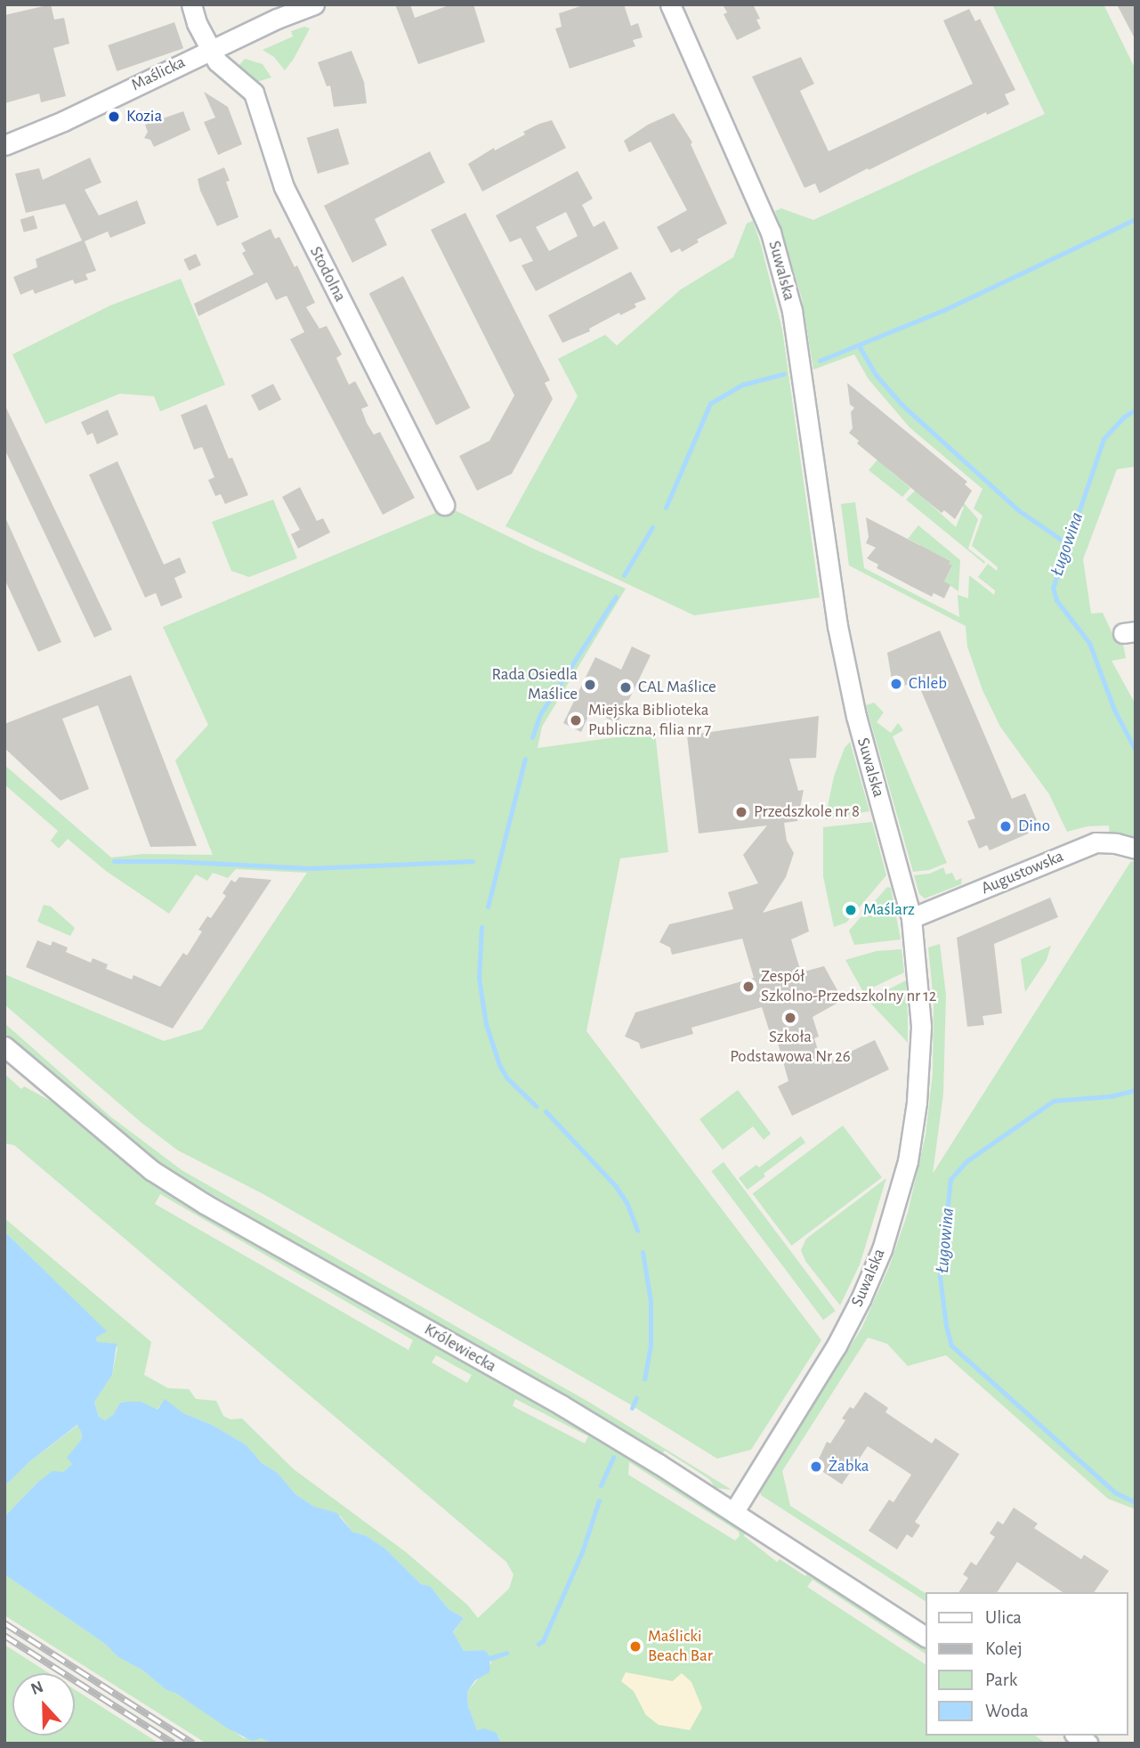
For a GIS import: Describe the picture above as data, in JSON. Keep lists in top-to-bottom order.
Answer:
{
  "streets": {
    "street": [
      "Maślicka",
      "Suwalska",
      "Stodolna",
      "Augustowska",
      "Królewiecka"
    ]
  },
  "crossings": [
    ["Maślicka", "Stodolna"],
    ["Suwalska", "Augustowska"],
    ["Suwalska", "Królewiecka"]
  ],
  "water": ["Ługowina"],
  "places": [
    "Kozia",
    "Chleb",
    "Rada Osiedla Maślice",
    "CAL Maślice",
    "Miejska Biblioteka Publiczna, filia nr 7",
    "Przedszkole nr 8",
    "Dino",
    "Maślarz",
    "Zespół Szkolno-Przedszkolny nr 12",
    "Szkoła Podstawowa Nr 26",
    "Żabka",
    "Maślicki Beach Bar"
  ],
  "legend": [
    "Ulica",
    "Kolej",
    "Park",
    "Woda"
  ],
  "north": "top"
}
